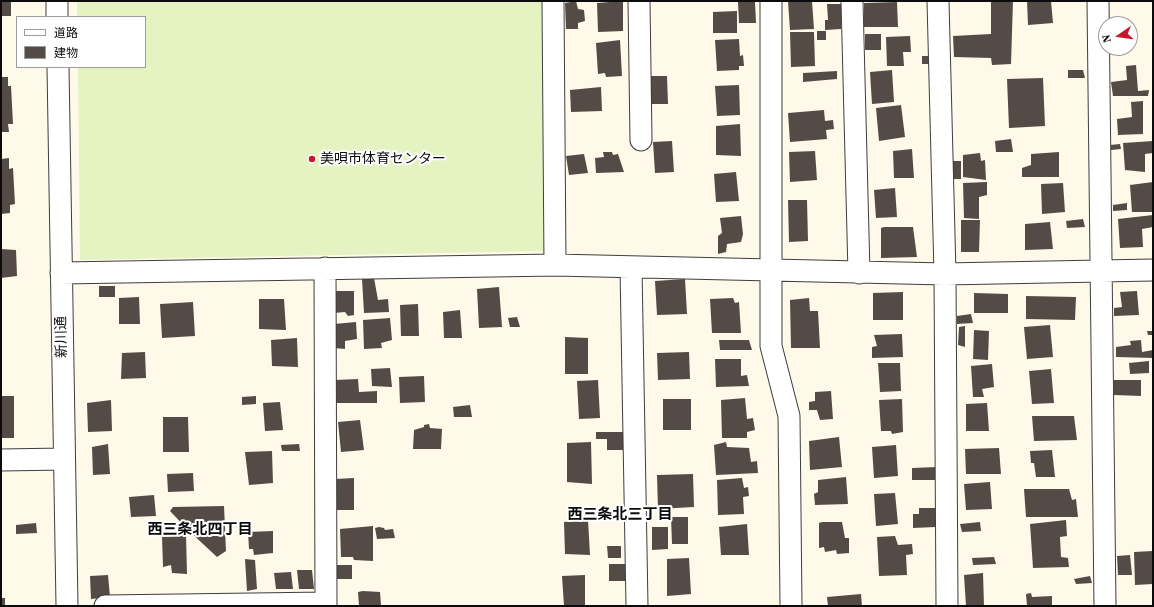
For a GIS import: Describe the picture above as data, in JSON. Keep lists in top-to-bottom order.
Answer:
{
  "streets": {
    "street": ["新川通"]
  },
  "districts": ["西三条北三丁目", "西三条北四丁目"],
  "places": ["美唄市体育センター"],
  "legend": ["道路", "建物"],
  "north": "left"
}
